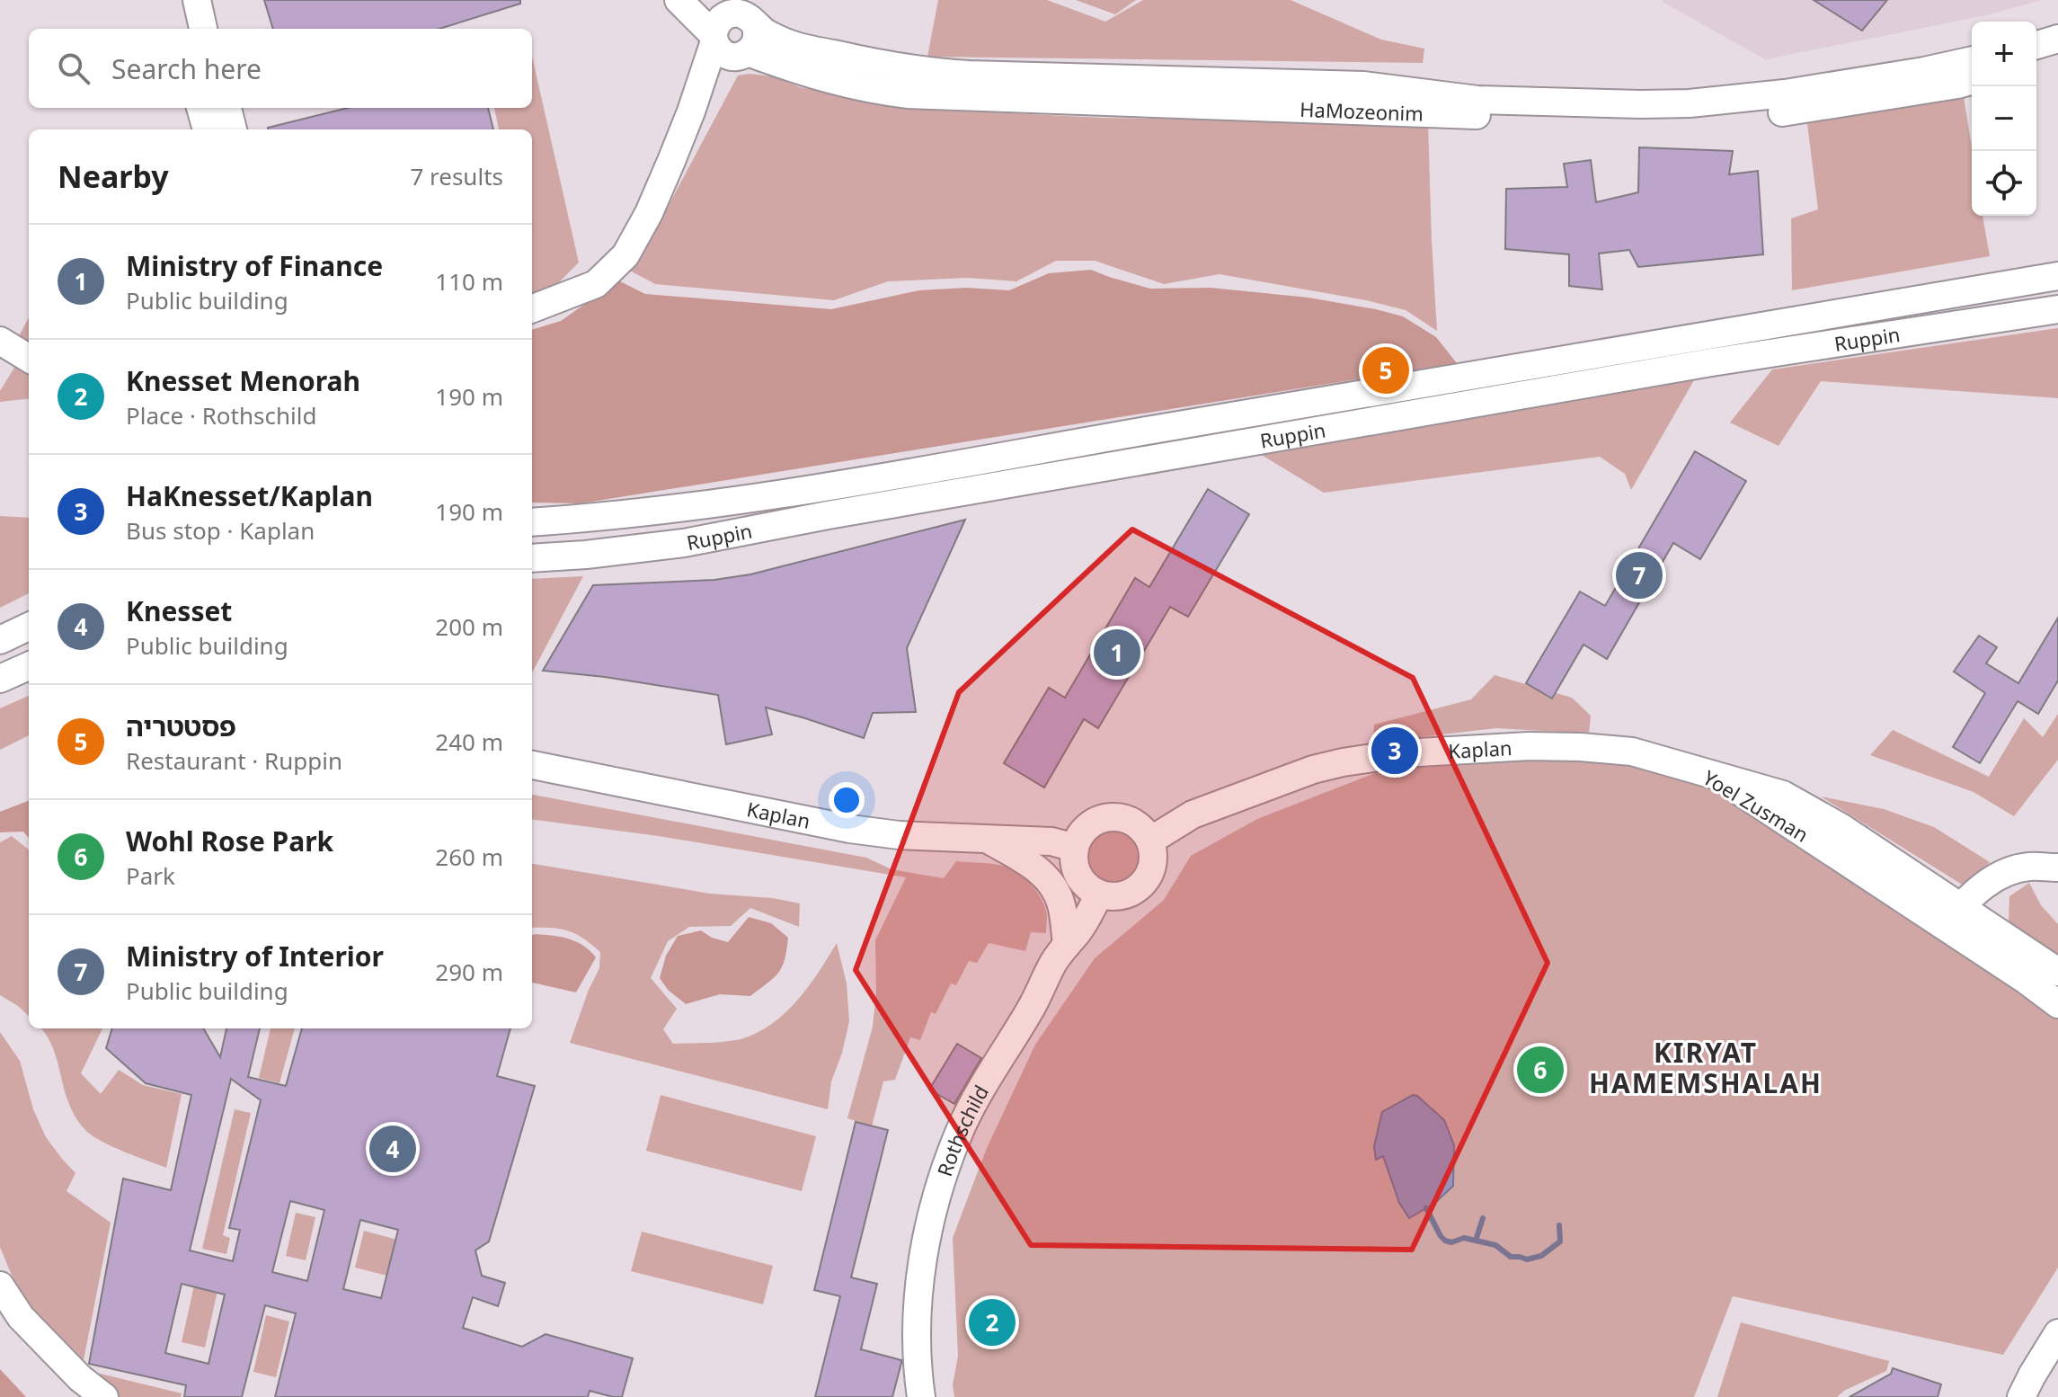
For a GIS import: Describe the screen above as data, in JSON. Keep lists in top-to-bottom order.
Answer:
{
  "streets": {
    "street": [
      "HaMozeonim",
      "Ruppin",
      "Kaplan",
      "Yoel Zusman",
      "Rothschild"
    ]
  },
  "crossings": [
    ["Kaplan", "Yoel Zusman"],
    ["Kaplan", "Rothschild"]
  ],
  "districts": ["KIRYAT HAMEMSHALAH"],
  "page": {
    "map_buttons": ["+", "−"],
    "search": "Search here",
    "heading": ["Nearby", "7 results"],
    "list": [
      {
        "mark": "1",
        "name": "Ministry of Finance",
        "note": "Public building",
        "value": "110 m"
      },
      {
        "mark": "2",
        "name": "Knesset Menorah",
        "note": "Place · Rothschild",
        "value": "190 m"
      },
      {
        "mark": "3",
        "name": "HaKnesset/Kaplan",
        "note": "Bus stop · Kaplan",
        "value": "190 m"
      },
      {
        "mark": "4",
        "name": "Knesset",
        "note": "Public building",
        "value": "200 m"
      },
      {
        "mark": "5",
        "name": "פסטטריה",
        "note": "Restaurant · Ruppin",
        "value": "240 m"
      },
      {
        "mark": "6",
        "name": "Wohl Rose Park",
        "note": "Park",
        "value": "260 m"
      },
      {
        "mark": "7",
        "name": "Ministry of Interior",
        "note": "Public building",
        "value": "290 m"
      }
    ],
    "pins": [
      "5",
      "7",
      "1",
      "3",
      "6",
      "4",
      "2"
    ]
  }
}
